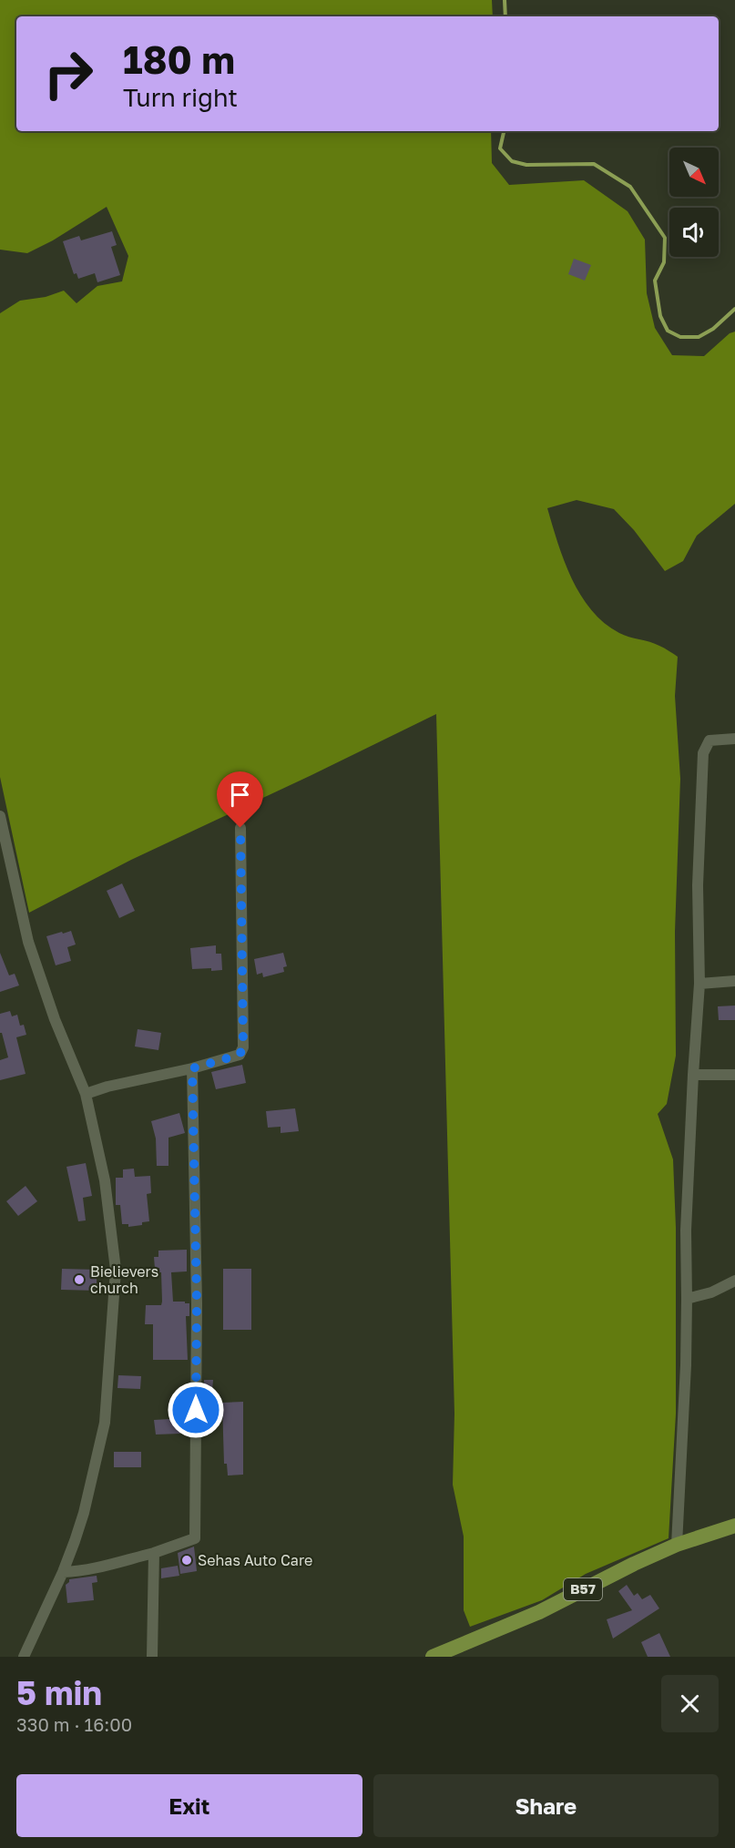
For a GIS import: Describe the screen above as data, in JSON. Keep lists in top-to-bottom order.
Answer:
{
  "streets": {
    "main road": ["B57"]
  },
  "places": ["Bielievers church", "Sehas Auto Care"],
  "north": "bottom right",
  "page": {
    "turn": ["180 m", "Turn right"],
    "heading": ["5 min", "330 m · 16:00"],
    "buttons": ["Exit", "Share"]
  }
}
